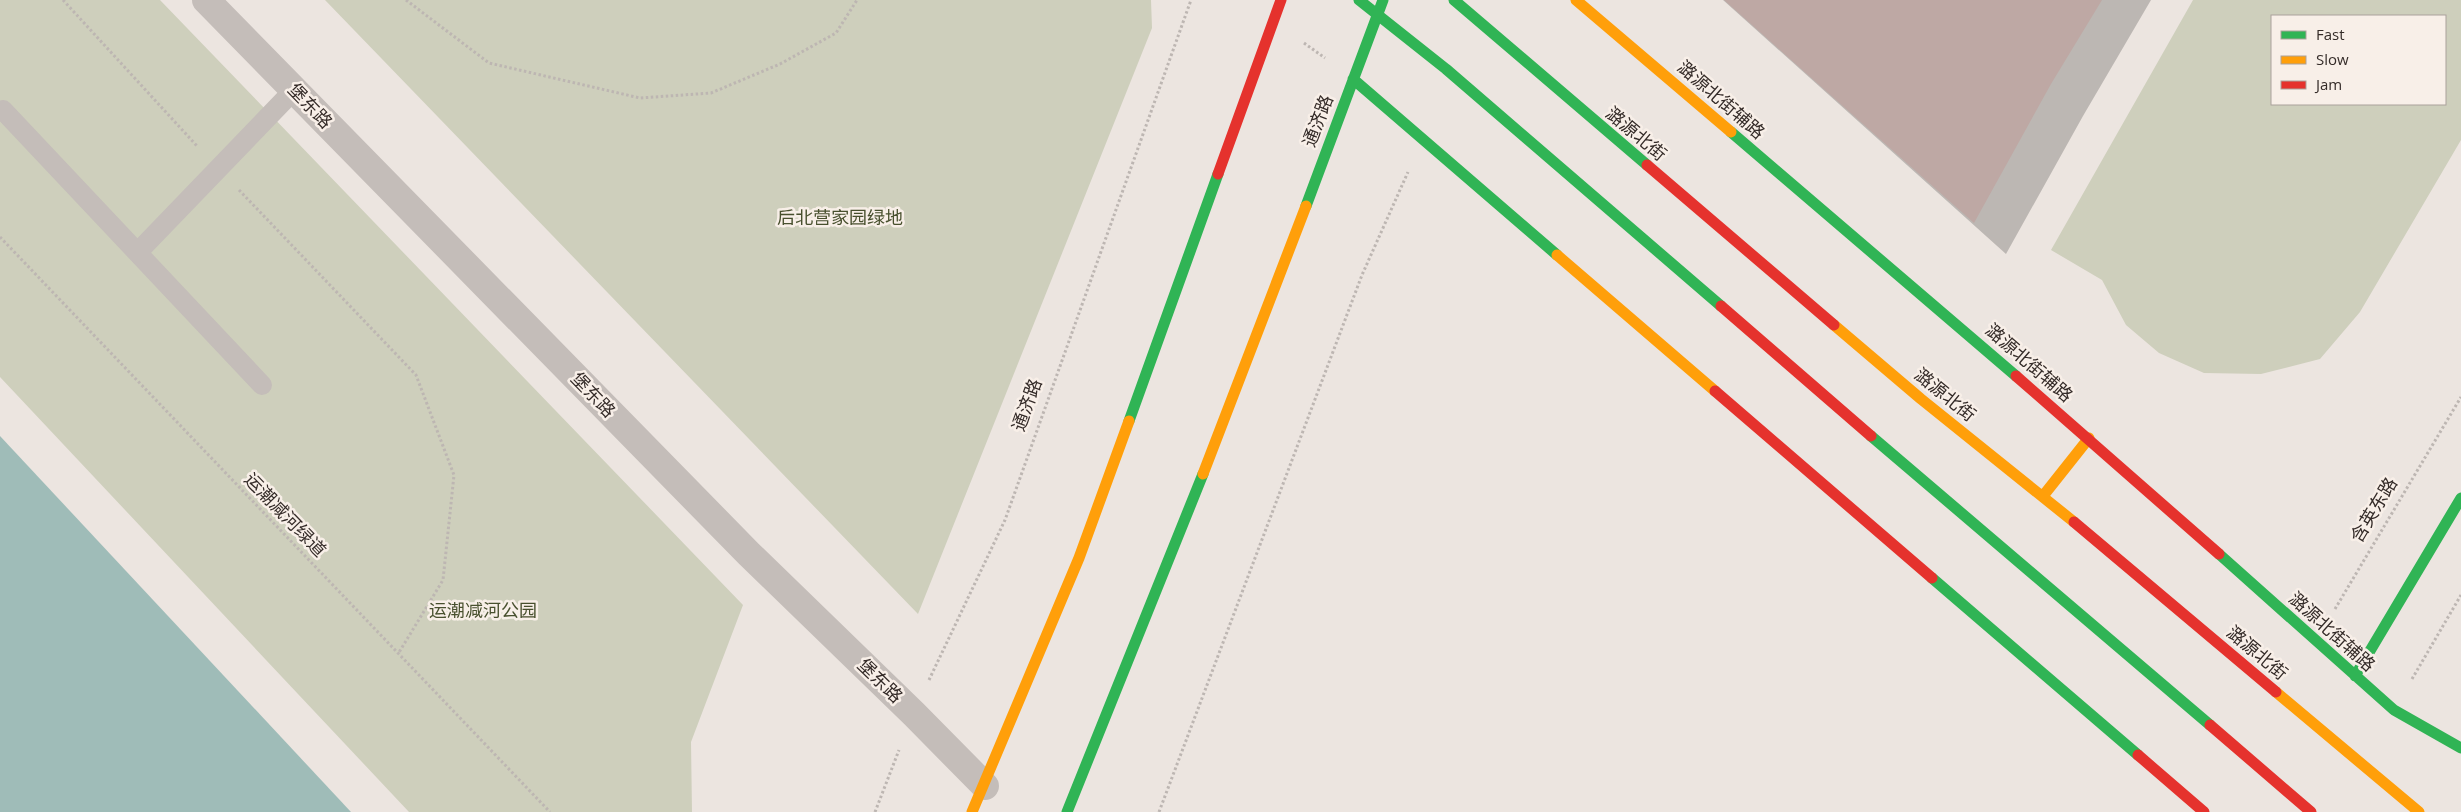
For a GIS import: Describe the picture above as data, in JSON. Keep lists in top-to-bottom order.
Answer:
{
  "streets": {
    "main road": ["潞源北街辅路", "通济路", "潞源北街"],
    "street": ["堡东路"],
    "path": ["含英东路", "运潮减河绿道"]
  },
  "crossings": [
    ["潞源北街辅路", "含英东路"],
    ["堡东路", "通济路"]
  ],
  "parks": ["后北营家园绿地", "运潮减河公园"],
  "legend": ["Fast", "Slow", "Jam"]
}
